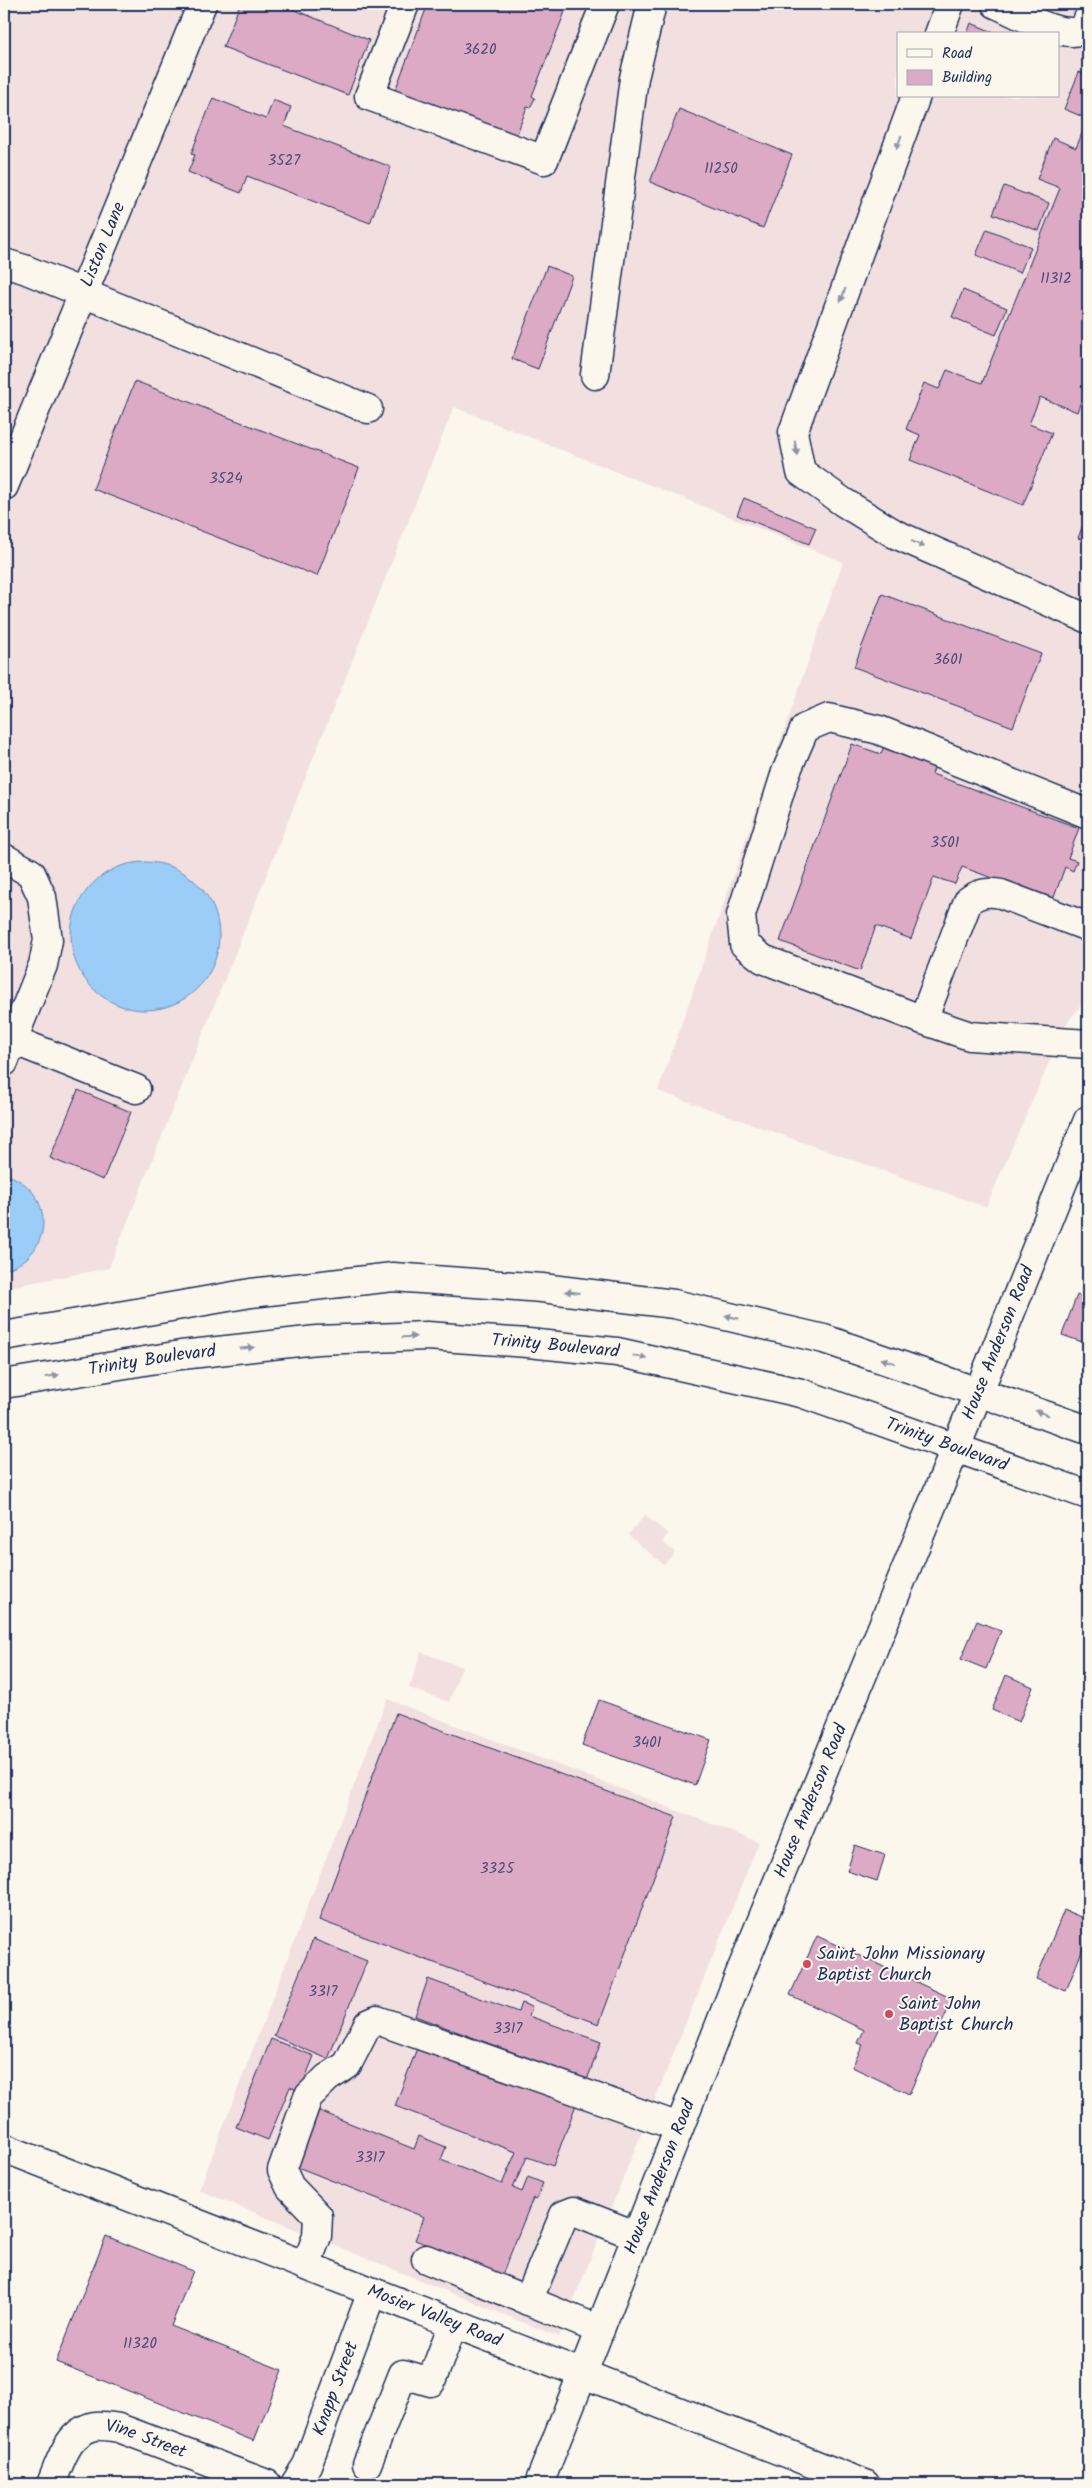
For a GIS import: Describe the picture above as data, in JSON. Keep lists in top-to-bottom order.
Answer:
{
  "streets": {
    "street": [
      "Liston Lane",
      "House Anderson Road",
      "Trinity Boulevard",
      "Mosier Valley Road",
      "Knapp Street",
      "Vine Street"
    ]
  },
  "crossings": [
    ["House Anderson Road", "Trinity Boulevard"],
    ["House Anderson Road", "Mosier Valley Road"],
    ["Mosier Valley Road", "Knapp Street"]
  ],
  "places": ["Saint John Missionary Baptist Church", "Saint John Baptist Church"],
  "house_numbers": [
    "3620",
    "3527",
    "11250",
    "11312",
    "3524",
    "3601",
    "3501",
    "3401",
    "3325",
    "3317",
    "3317",
    "3317",
    "11320"
  ],
  "legend": ["Road", "Building"]
}
